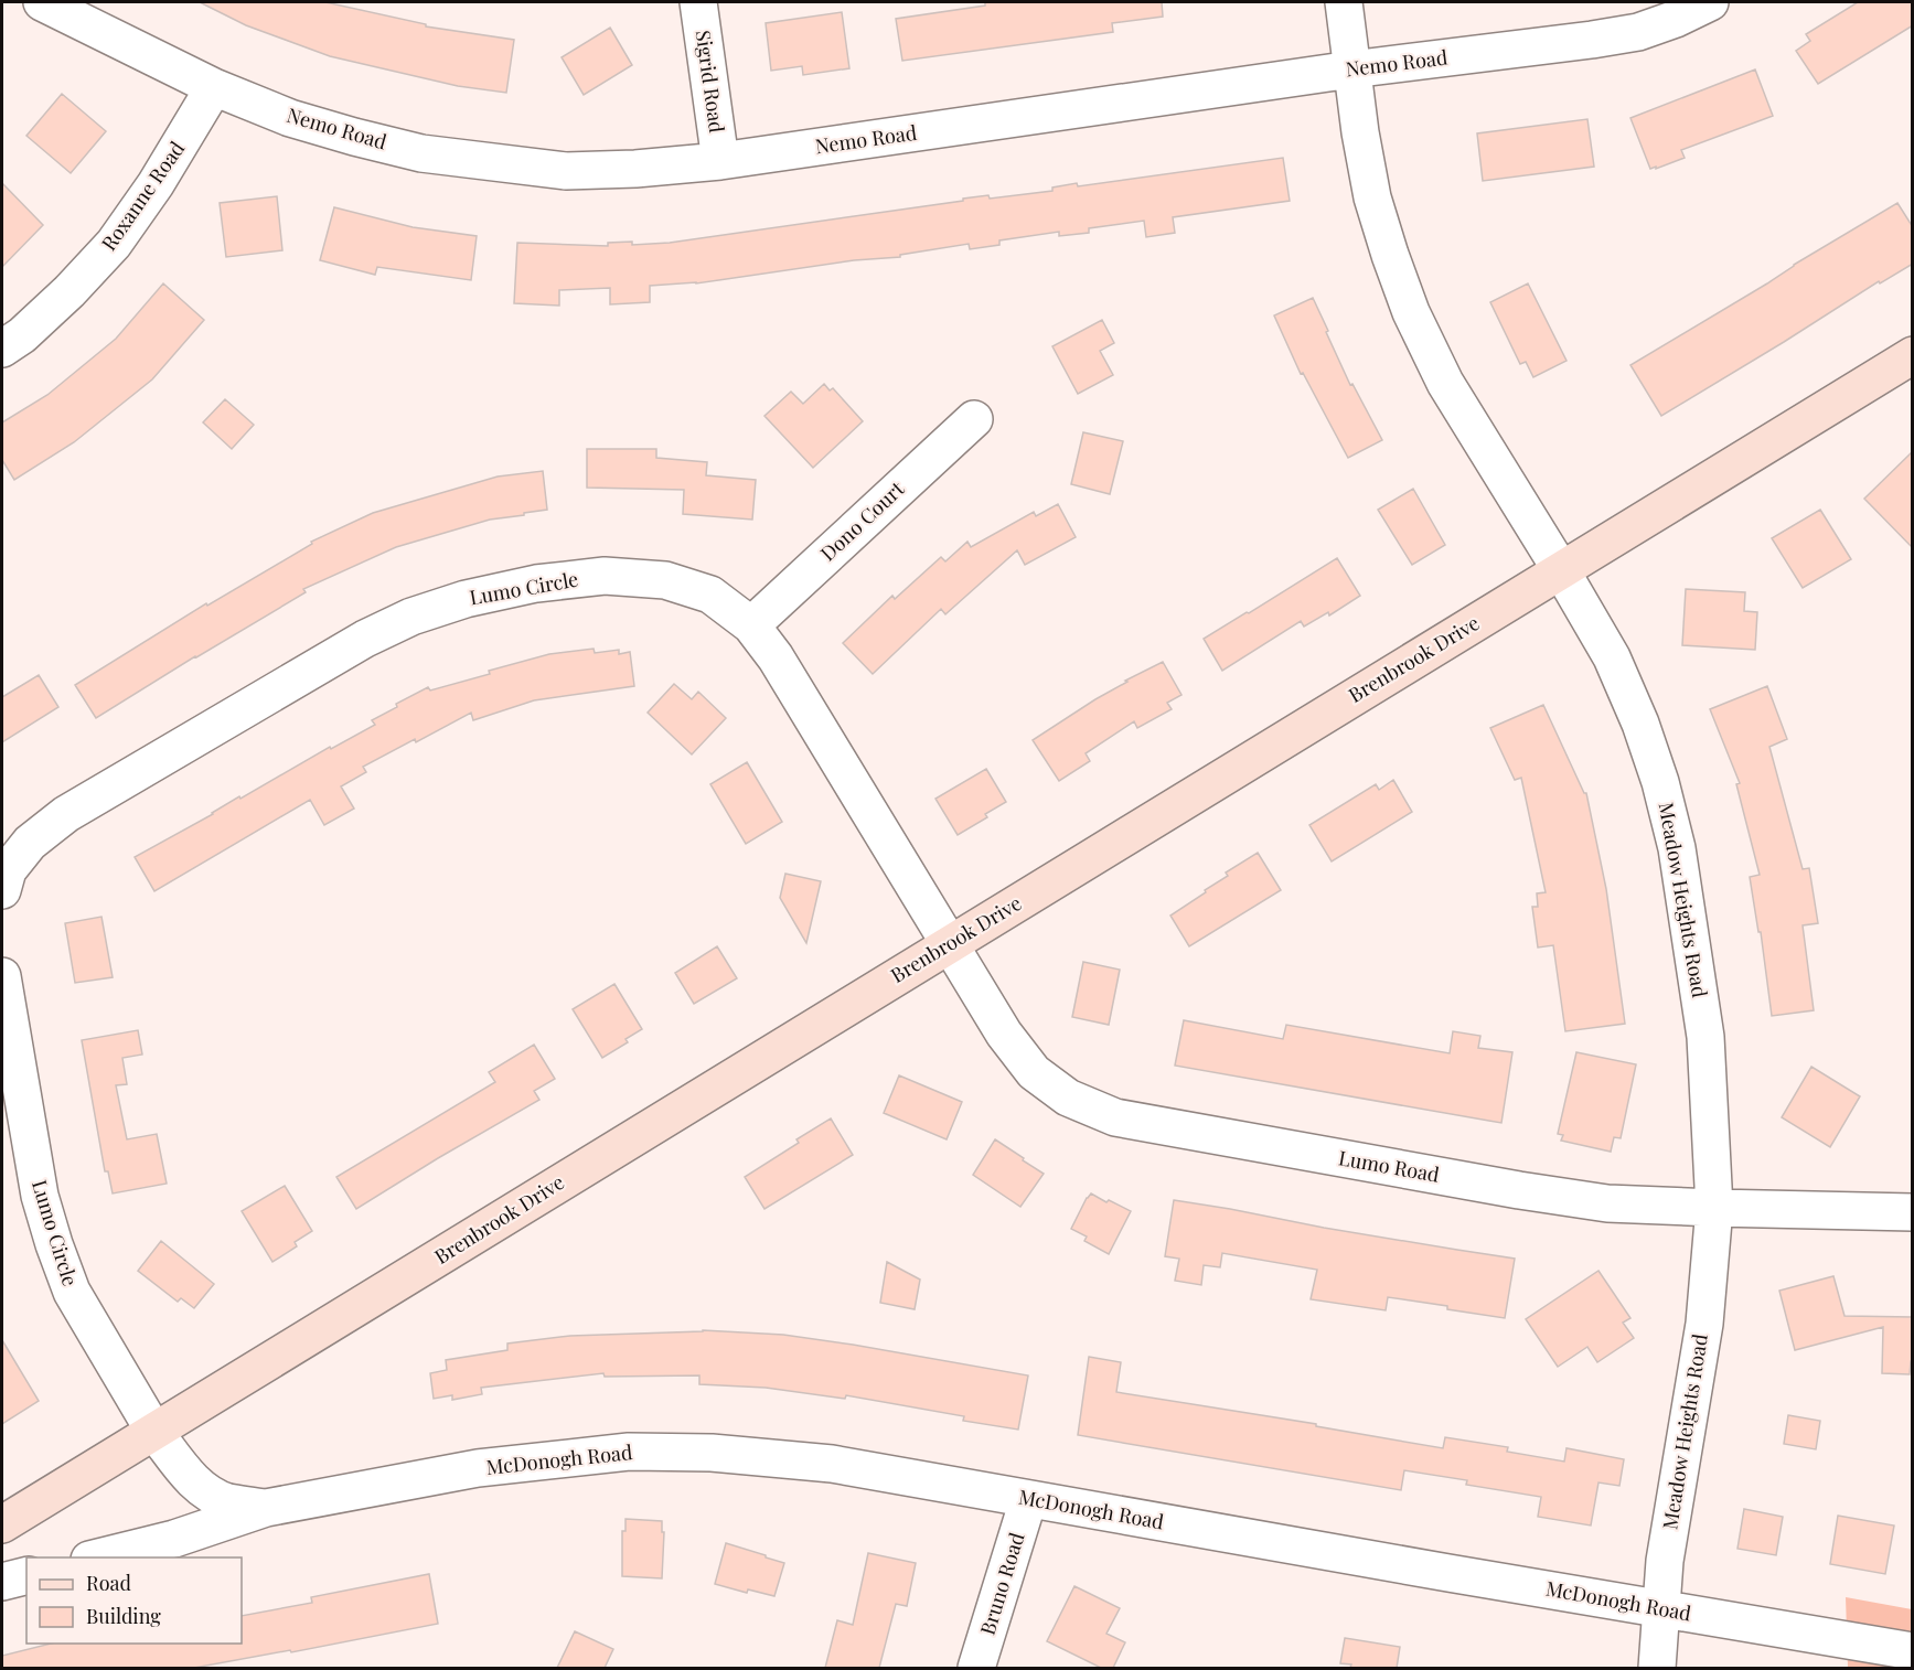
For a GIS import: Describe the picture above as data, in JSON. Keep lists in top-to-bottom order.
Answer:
{
  "streets": {
    "main road": ["Brenbrook Drive"],
    "street": [
      "Nemo Road",
      "Sigrid Road",
      "Roxanne Road",
      "Dono Court",
      "Lumo Circle",
      "Meadow Heights Road",
      "Lumo Road",
      "McDonogh Road",
      "Bruno Road"
    ]
  },
  "crossings": [
    ["Nemo Road", "Sigrid Road"],
    ["Nemo Road", "Roxanne Road"],
    ["Nemo Road", "Meadow Heights Road"],
    ["Dono Court", "Lumo Circle"],
    ["Lumo Circle", "Brenbrook Drive"],
    ["Lumo Circle", "Lumo Road"],
    ["Lumo Circle", "McDonogh Road"],
    ["Brenbrook Drive", "Meadow Heights Road"],
    ["Brenbrook Drive", "Lumo Road"],
    ["Brenbrook Drive", "McDonogh Road"],
    ["Meadow Heights Road", "Lumo Road"],
    ["Meadow Heights Road", "McDonogh Road"],
    ["McDonogh Road", "Bruno Road"]
  ],
  "legend": ["Road", "Building"]
}
